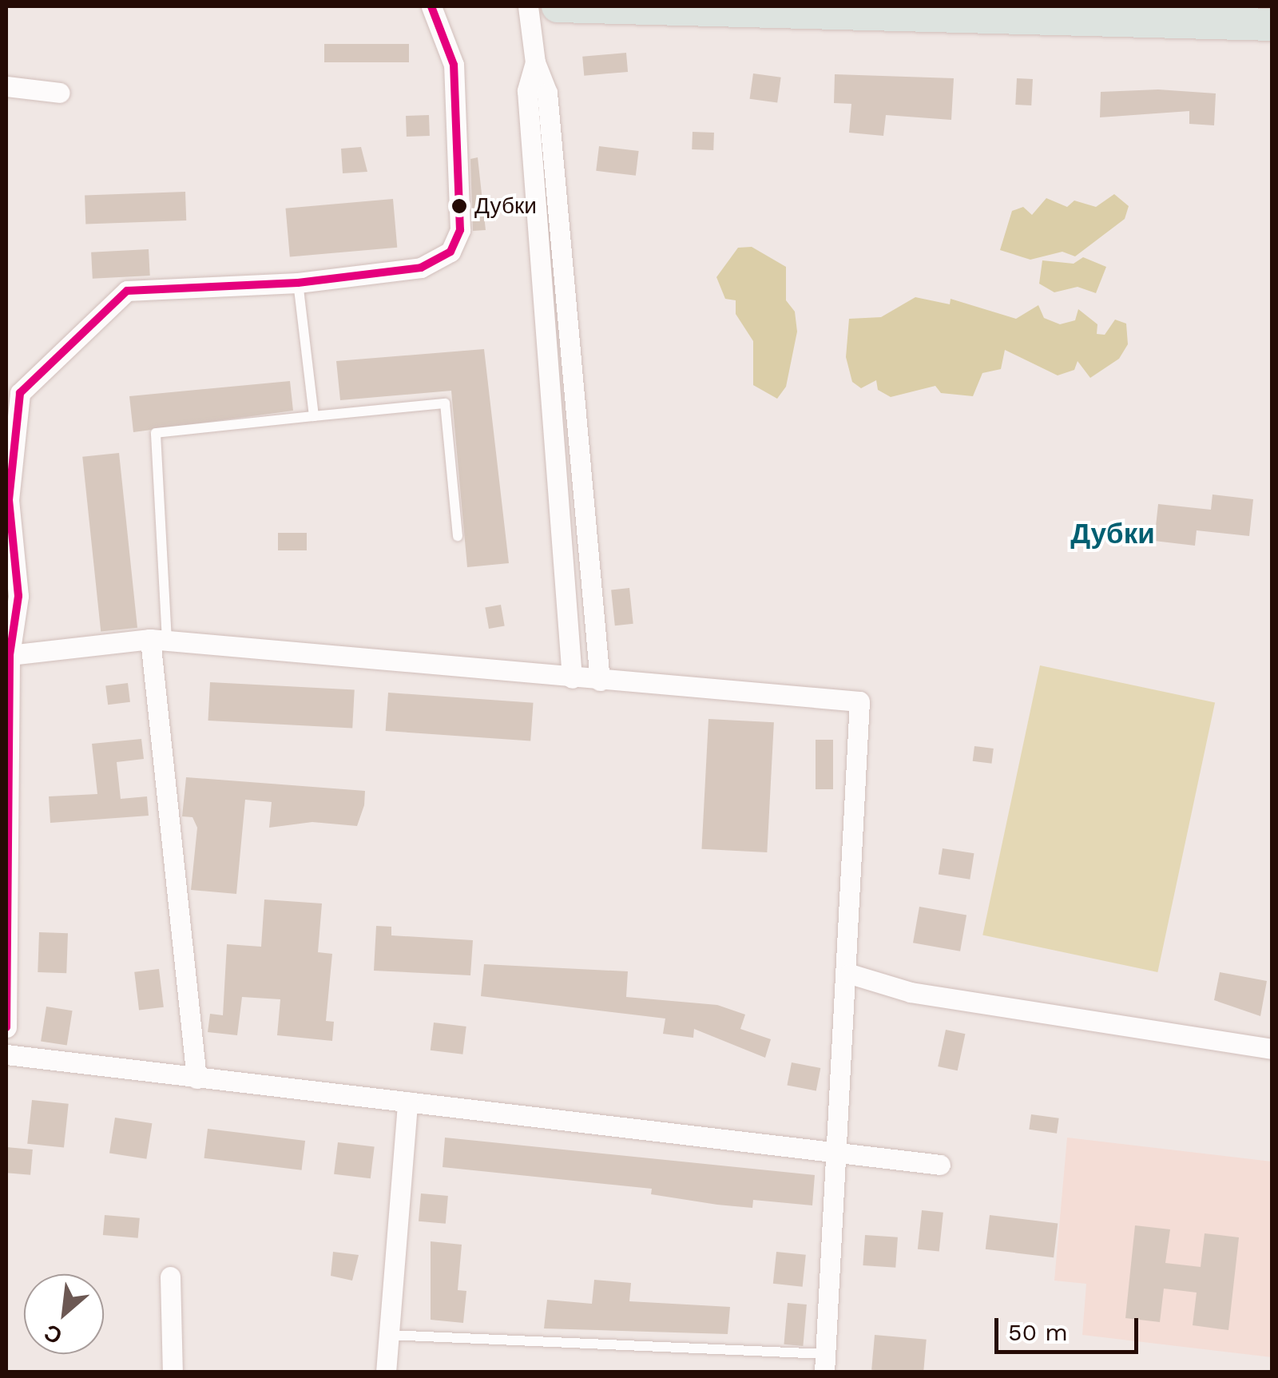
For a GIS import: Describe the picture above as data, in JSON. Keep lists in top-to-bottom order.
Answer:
{
  "districts": ["Дубки"],
  "places": ["Дубки"],
  "scale_bar": "50 m",
  "north": "bottom left"
}
